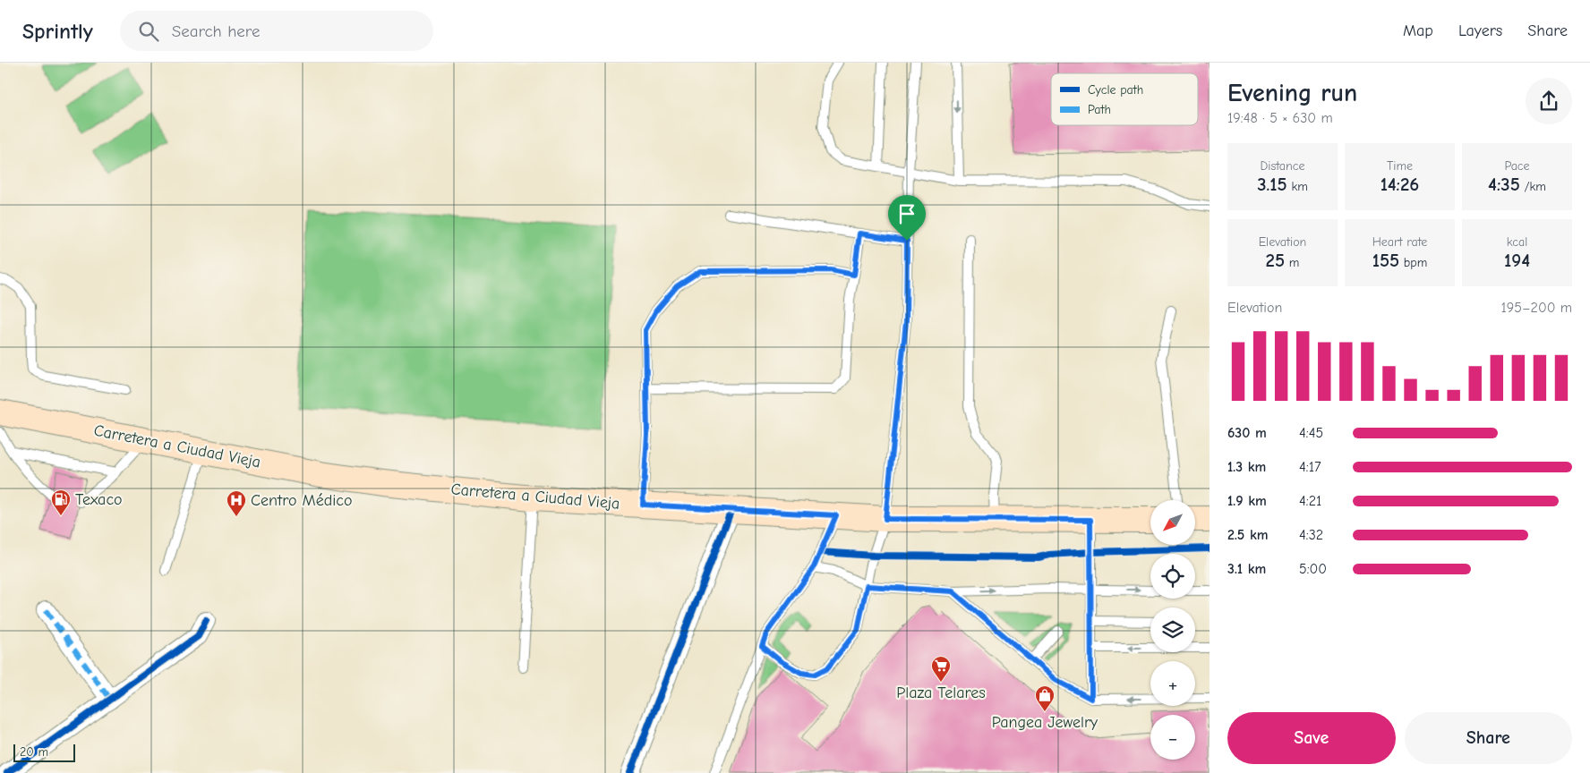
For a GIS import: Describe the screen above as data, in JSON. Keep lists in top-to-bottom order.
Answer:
{
  "streets": {
    "main road": ["Carretera a Ciudad Vieja"]
  },
  "places": {
    "fuel station": ["Texaco"],
    "hospital": ["Centro Médico"],
    "supermarket": ["Plaza Telares"],
    "shop": ["Pangea Jewelry"]
  },
  "legend": ["Cycle path", "Path"],
  "scale_bar": "20 m",
  "north": "bottom left",
  "page": {
    "header": "Sprintly",
    "search": "Search here",
    "nav": ["Map", "Layers", "Share"],
    "heading": ["Evening run", "19:48 · 5 × 630 m"],
    "stats": [
      ["Distance", "3.15 km"],
      ["Time", "14:26"],
      ["Pace", "4:35 /km"],
      ["Elevation", "25 m"],
      ["Heart rate", "155 bpm"],
      ["kcal", "194"]
    ],
    "chart": ["Elevation", "195–200 m"],
    "list": [
      {
        "name": "630 m",
        "note": "4:45"
      },
      {
        "name": "1.3 km",
        "note": "4:17"
      },
      {
        "name": "1.9 km",
        "note": "4:21"
      },
      {
        "name": "2.5 km",
        "note": "4:32"
      },
      {
        "name": "3.1 km",
        "note": "5:00"
      }
    ],
    "map_buttons": ["+", "−"],
    "buttons": ["Save", "Share"],
    "scale": "20 m"
  }
}
